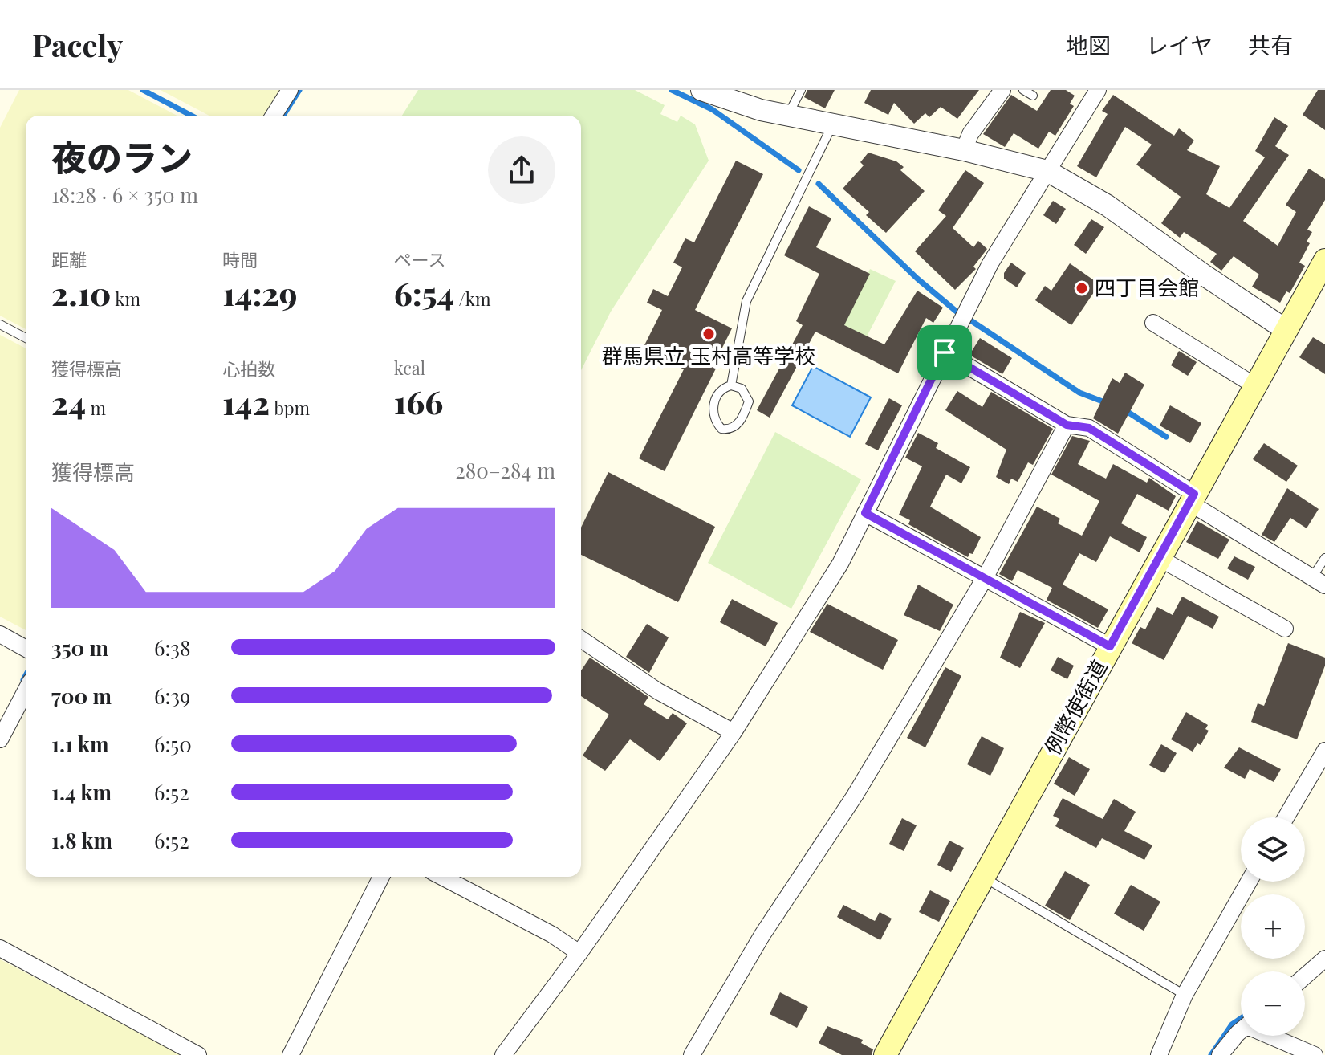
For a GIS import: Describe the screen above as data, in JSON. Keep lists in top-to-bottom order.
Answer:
{
  "streets": {
    "main road": ["例幣使街道"]
  },
  "places": ["四丁目会館", "群馬県立 玉村高等学校"],
  "page": {
    "header": "Pacely",
    "nav": ["地図", "レイヤ", "共有"],
    "heading": ["夜のラン", "18:28 · 6 × 350 m"],
    "stats": [
      ["距離", "2.10 km"],
      ["時間", "14:29"],
      ["ペース", "6:54 /km"],
      ["獲得標高", "24 m"],
      ["心拍数", "142 bpm"],
      ["kcal", "166"]
    ],
    "chart": ["獲得標高", "280–284 m"],
    "list": [
      {
        "name": "350 m",
        "note": "6:38"
      },
      {
        "name": "700 m",
        "note": "6:39"
      },
      {
        "name": "1.1 km",
        "note": "6:50"
      },
      {
        "name": "1.4 km",
        "note": "6:52"
      },
      {
        "name": "1.8 km",
        "note": "6:52"
      }
    ],
    "map_buttons": ["+", "−"]
  }
}
